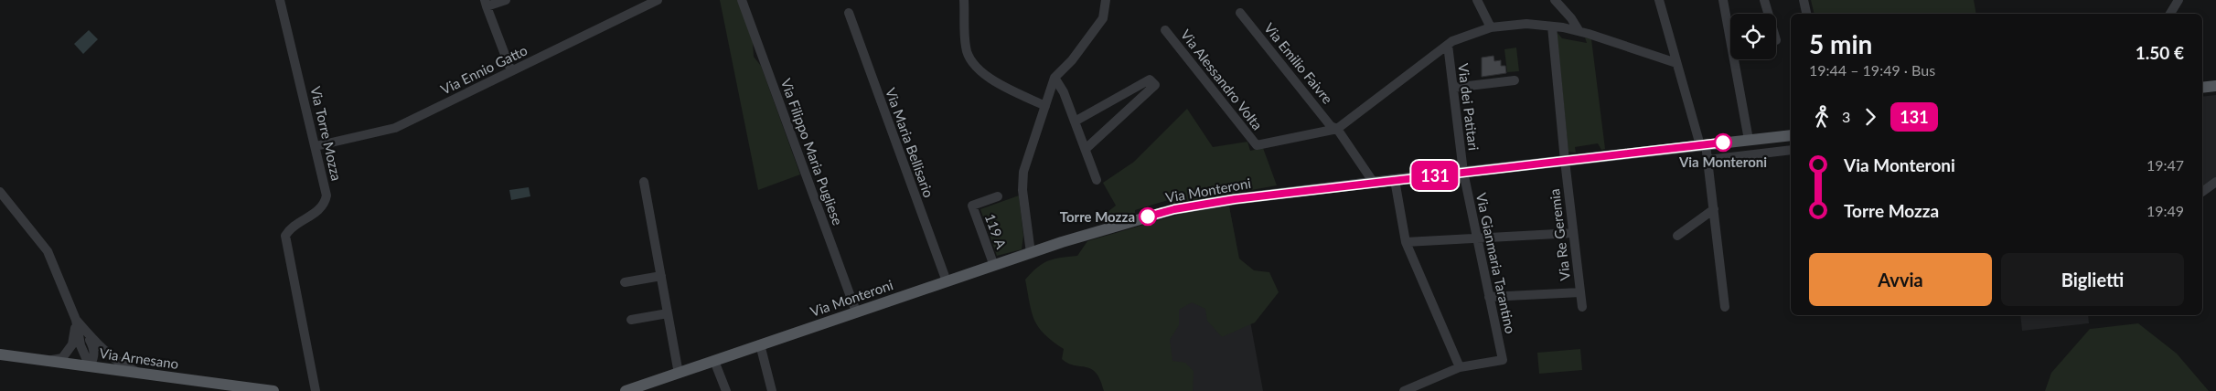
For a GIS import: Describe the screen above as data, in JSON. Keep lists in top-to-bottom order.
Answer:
{
  "streets": {
    "main road": ["Via Monteroni", "Via Arnesano"],
    "street": [
      "Via Emilio Faivre",
      "Via Ennio Gatto",
      "Via Alessandro Volta",
      "Via dei Patitari",
      "Via Torre Mozza",
      "Via Maria Bellisario",
      "Via Filippo Maria Pugliese",
      "119 A",
      "Via Re Geremia",
      "Via Gianmaria Tarantino"
    ]
  },
  "crossings": [
    ["Via Emilio Faivre", "Via Alessandro Volta"],
    ["Via Emilio Faivre", "Via Monteroni"],
    ["Via Ennio Gatto", "Via Torre Mozza"],
    ["Via dei Patitari", "Via Monteroni"],
    ["Via dei Patitari", "Via Gianmaria Tarantino"],
    ["Via Maria Bellisario", "Via Monteroni"],
    ["Via Filippo Maria Pugliese", "Via Monteroni"],
    ["Via Monteroni", "119 A"],
    ["Via Monteroni", "Via Re Geremia"],
    ["Via Monteroni", "Via Gianmaria Tarantino"]
  ],
  "places": ["Via Monteroni", "Torre Mozza"],
  "lines": ["bus line 131"],
  "page": {
    "on_map": "131",
    "heading": ["5 min", "19:44 – 19:49 · Bus", "1.50 €"],
    "legs": ["3", "131"],
    "list": [
      {
        "name": "Via Monteroni",
        "value": "19:47"
      },
      {
        "name": "Torre Mozza",
        "value": "19:49"
      }
    ],
    "buttons": ["Avvia", "Biglietti"]
  }
}
